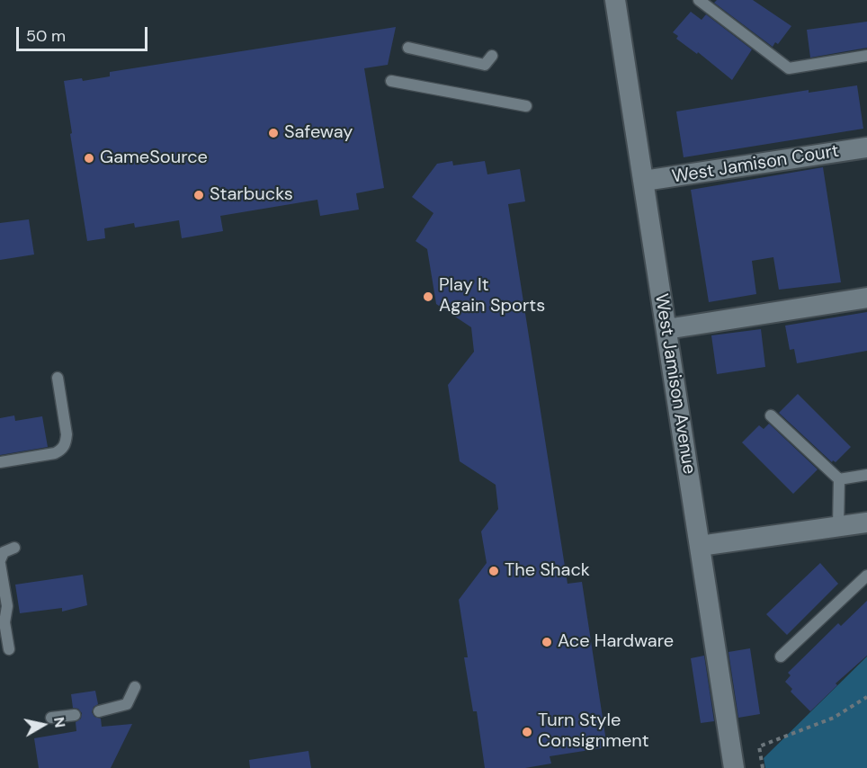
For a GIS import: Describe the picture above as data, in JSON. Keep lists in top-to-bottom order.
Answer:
{
  "streets": {
    "street": ["West Jamison Court", "West Jamison Avenue"]
  },
  "crossings": [
    ["West Jamison Court", "West Jamison Avenue"]
  ],
  "places": [
    "Safeway",
    "GameSource",
    "Starbucks",
    "Play It Again Sports",
    "The Shack",
    "Ace Hardware",
    "Turn Style Consignment"
  ],
  "scale_bar": "50 m",
  "north": "right"
}
